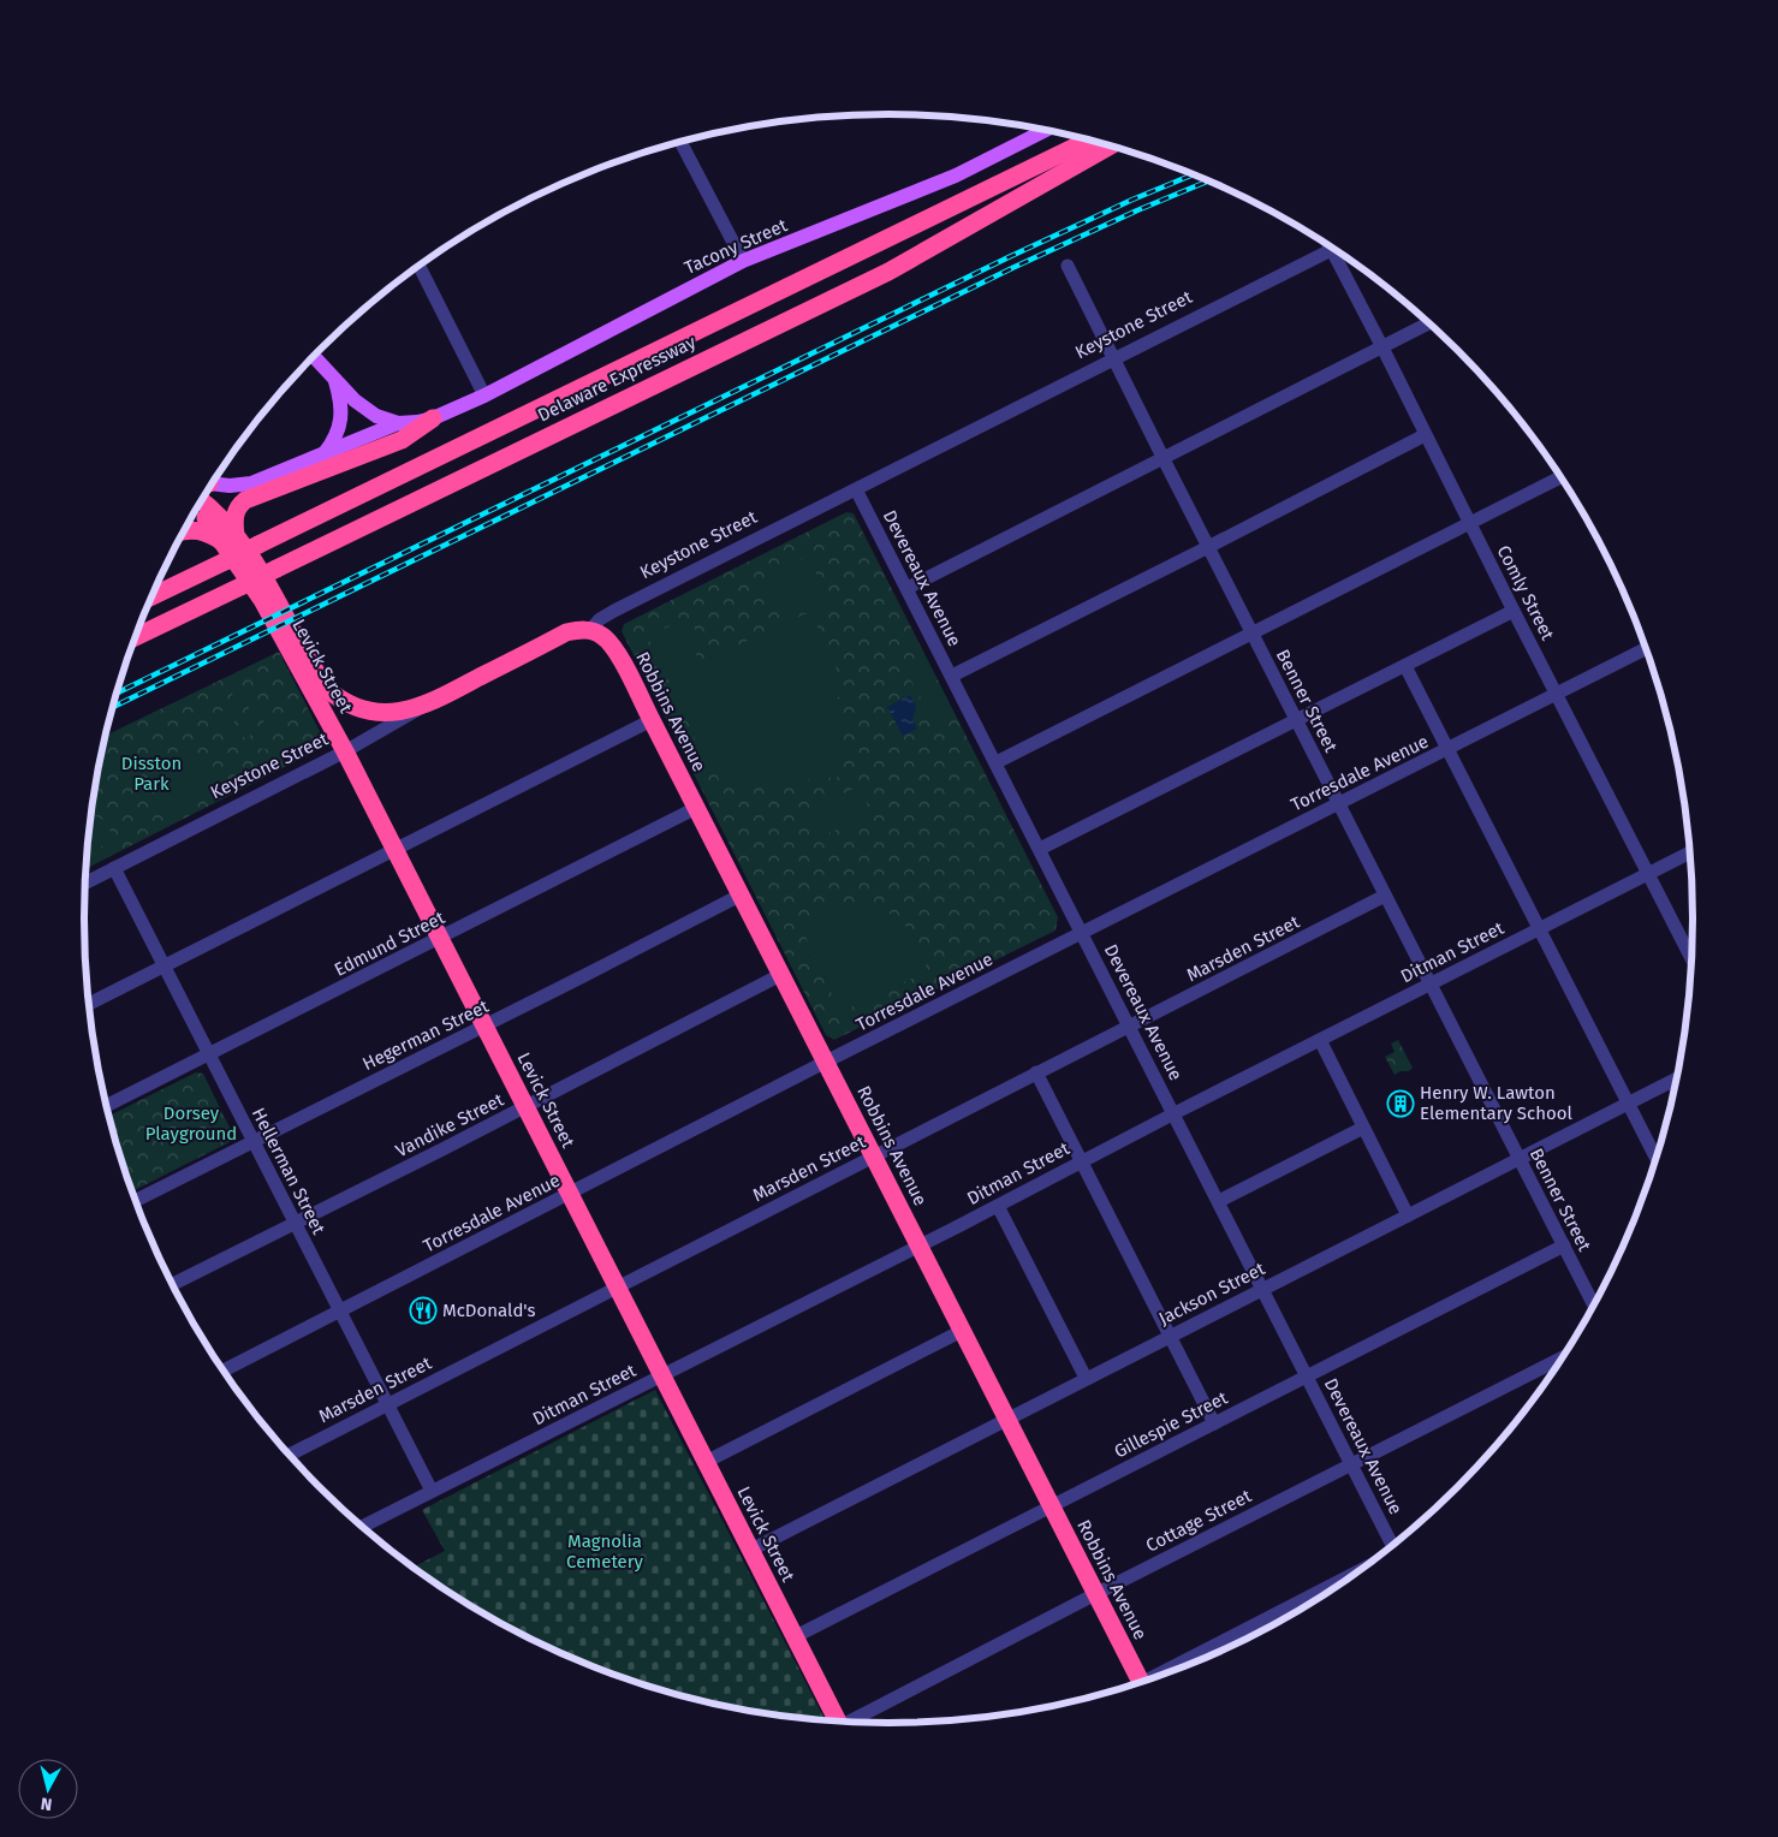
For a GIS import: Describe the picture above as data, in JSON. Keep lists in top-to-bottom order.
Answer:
{
  "streets": {
    "highway": [
      "Keystone Street",
      "Delaware Expressway",
      "Levick Street",
      "Robbins Avenue"
    ],
    "main road": ["Tacony Street"],
    "street": [
      "Devereaux Avenue",
      "Comly Street",
      "Benner Street",
      "Torresdale Avenue",
      "Edmund Street",
      "Marsden Street",
      "Ditman Street",
      "Hegerman Street",
      "Vandike Street",
      "Hellerman Street",
      "Jackson Street",
      "Gillespie Street",
      "Cottage Street"
    ]
  },
  "crossings": [
    ["Keystone Street", "Devereaux Avenue"],
    ["Keystone Street", "Comly Street"],
    ["Keystone Street", "Levick Street"],
    ["Keystone Street", "Benner Street"],
    ["Keystone Street", "Robbins Avenue"],
    ["Keystone Street", "Hellerman Street"],
    ["Devereaux Avenue", "Torresdale Avenue"],
    ["Devereaux Avenue", "Marsden Street"],
    ["Devereaux Avenue", "Ditman Street"],
    ["Devereaux Avenue", "Jackson Street"],
    ["Devereaux Avenue", "Gillespie Street"],
    ["Devereaux Avenue", "Cottage Street"],
    ["Comly Street", "Torresdale Avenue"],
    ["Comly Street", "Ditman Street"],
    ["Levick Street", "Torresdale Avenue"],
    ["Levick Street", "Edmund Street"],
    ["Levick Street", "Marsden Street"],
    ["Levick Street", "Ditman Street"],
    ["Levick Street", "Hegerman Street"],
    ["Levick Street", "Vandike Street"],
    ["Levick Street", "Jackson Street"],
    ["Levick Street", "Gillespie Street"],
    ["Benner Street", "Torresdale Avenue"],
    ["Benner Street", "Marsden Street"],
    ["Benner Street", "Ditman Street"],
    ["Benner Street", "Jackson Street"],
    ["Benner Street", "Gillespie Street"],
    ["Robbins Avenue", "Torresdale Avenue"],
    ["Robbins Avenue", "Edmund Street"],
    ["Robbins Avenue", "Marsden Street"],
    ["Robbins Avenue", "Ditman Street"],
    ["Robbins Avenue", "Hegerman Street"],
    ["Robbins Avenue", "Vandike Street"],
    ["Robbins Avenue", "Jackson Street"],
    ["Robbins Avenue", "Gillespie Street"],
    ["Robbins Avenue", "Cottage Street"],
    ["Torresdale Avenue", "Hellerman Street"],
    ["Edmund Street", "Hellerman Street"],
    ["Marsden Street", "Hellerman Street"],
    ["Ditman Street", "Hellerman Street"],
    ["Hegerman Street", "Hellerman Street"],
    ["Vandike Street", "Hellerman Street"]
  ],
  "parks": ["Disston Park", "Dorsey Playground", "Magnolia Cemetery"],
  "places": {
    "building": ["Henry W. Lawton Elementary School"],
    "restaurant": ["McDonald's"]
  },
  "north": "bottom"
}
